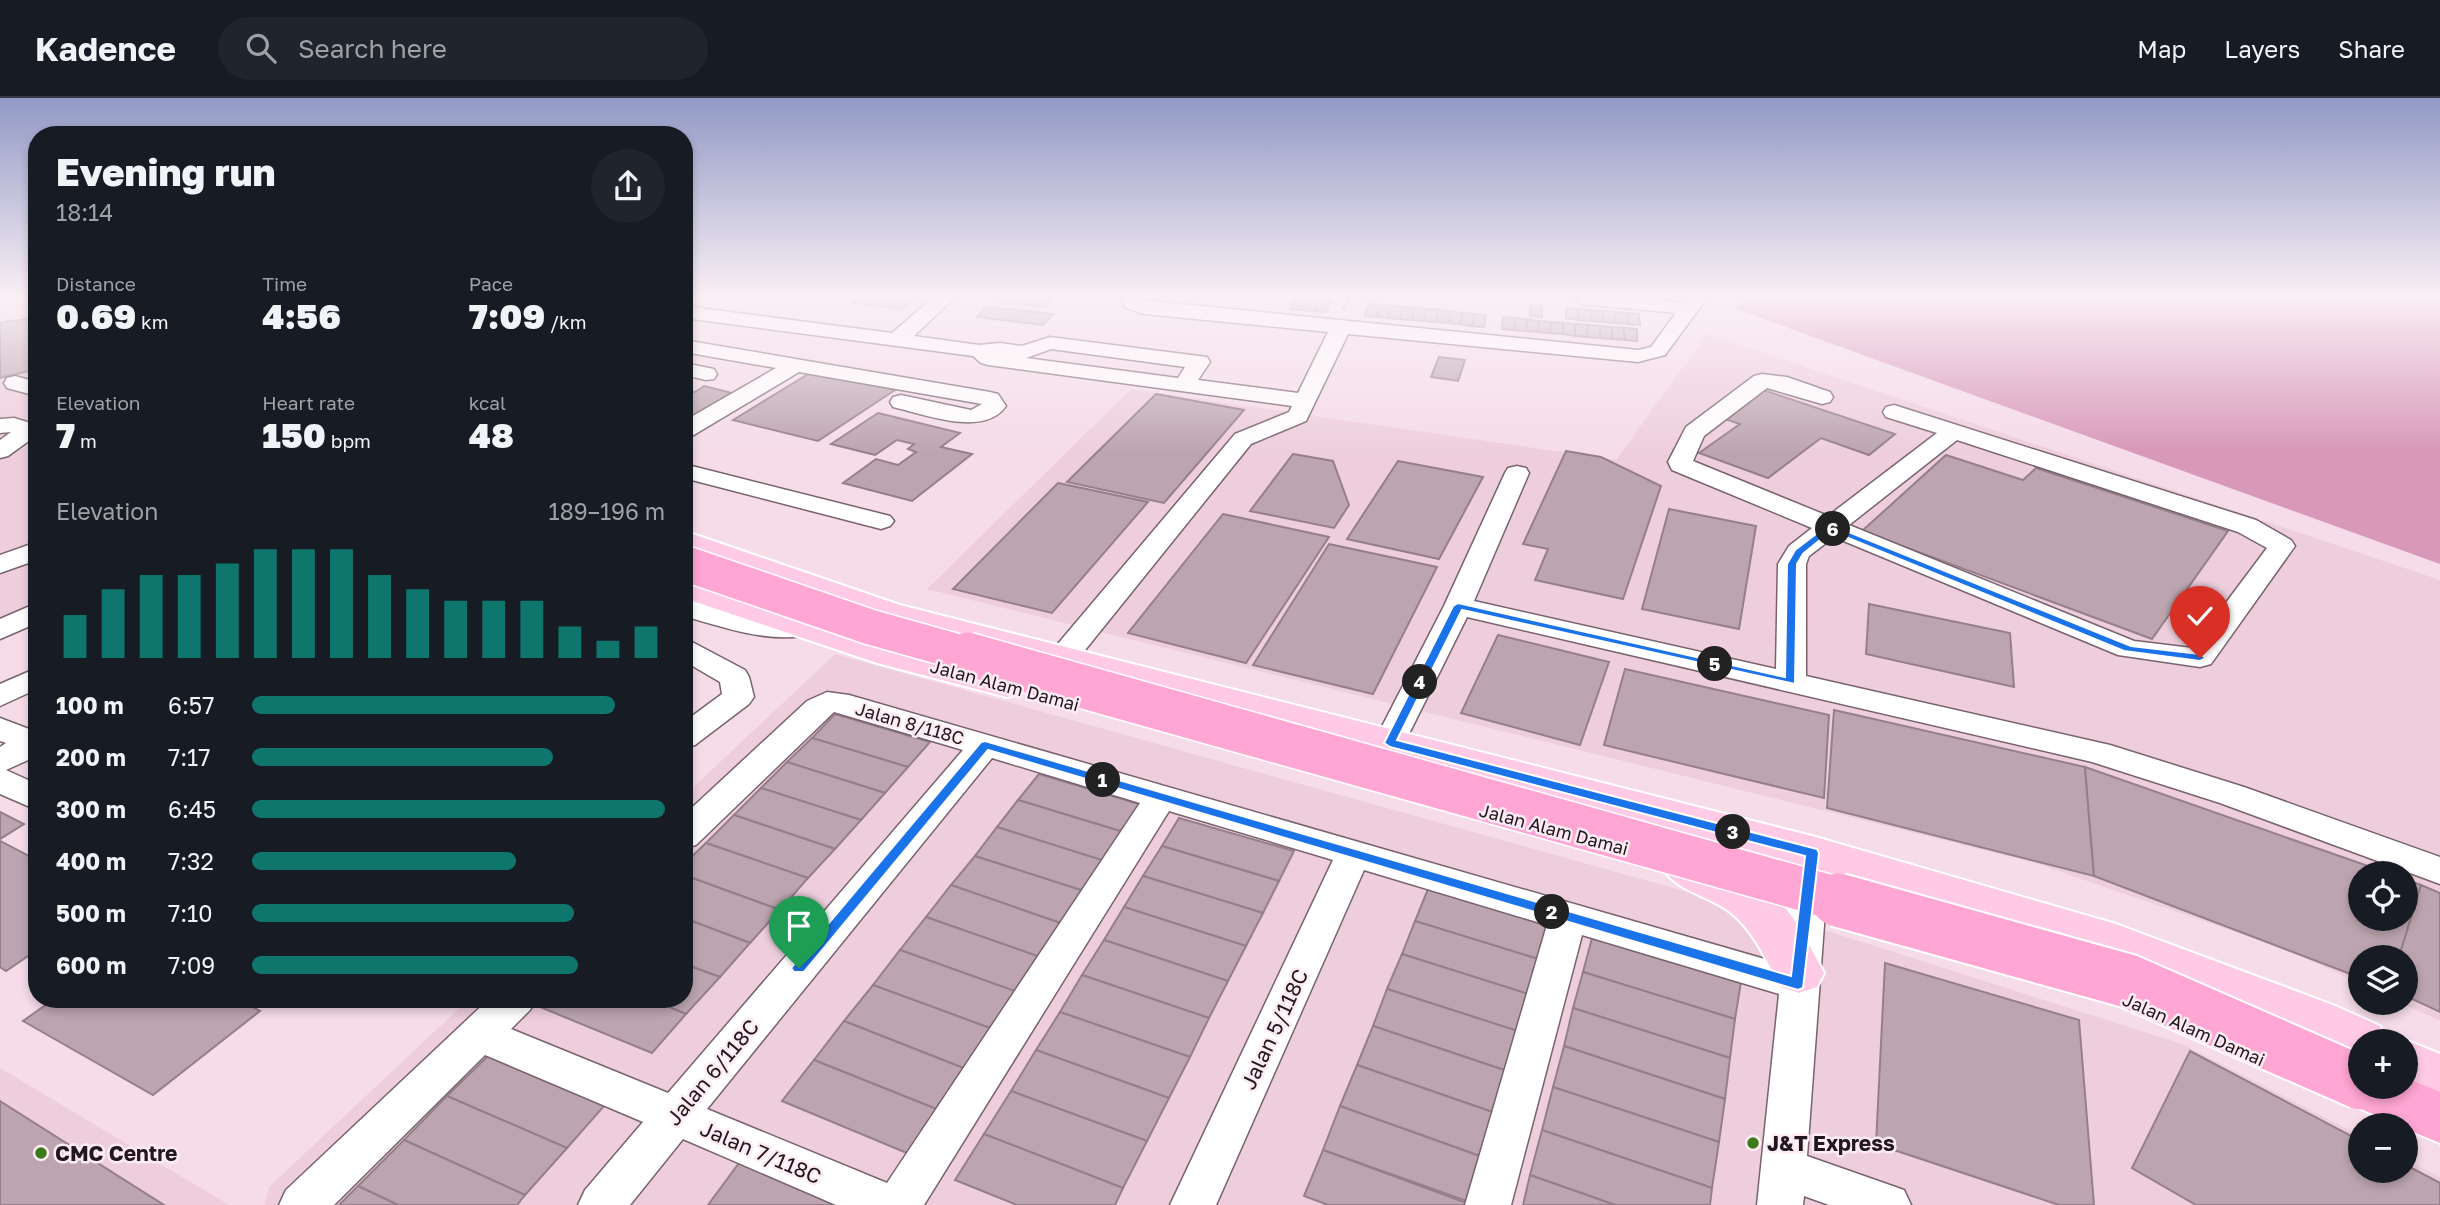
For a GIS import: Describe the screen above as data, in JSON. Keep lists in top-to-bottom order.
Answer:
{
  "streets": {
    "main road": ["Jalan Alam Damai"],
    "street": [
      "Jalan 8/118C",
      "Jalan 5/118C",
      "Jalan 6/118C",
      "Jalan 7/118C"
    ]
  },
  "crossings": [
    ["Jalan 8/118C", "Jalan 5/118C"],
    ["Jalan 8/118C", "Jalan 6/118C"],
    ["Jalan 6/118C", "Jalan 7/118C"]
  ],
  "places": ["J&T Express", "CMC Centre"],
  "page": {
    "header": "Kadence",
    "search": "Search here",
    "nav": ["Map", "Layers", "Share"],
    "heading": ["Evening run", "18:14"],
    "stats": [
      ["Distance", "0.69 km"],
      ["Time", "4:56"],
      ["Pace", "7:09 /km"],
      ["Elevation", "7 m"],
      ["Heart rate", "150 bpm"],
      ["kcal", "48"]
    ],
    "chart": ["Elevation", "189–196 m"],
    "pins": [
      "6",
      "5",
      "4",
      "1",
      "3",
      "2"
    ],
    "list": [
      {
        "name": "100 m",
        "note": "6:57"
      },
      {
        "name": "200 m",
        "note": "7:17"
      },
      {
        "name": "300 m",
        "note": "6:45"
      },
      {
        "name": "400 m",
        "note": "7:32"
      },
      {
        "name": "500 m",
        "note": "7:10"
      },
      {
        "name": "600 m",
        "note": "7:09"
      }
    ],
    "map_buttons": ["+", "−"]
  }
}
